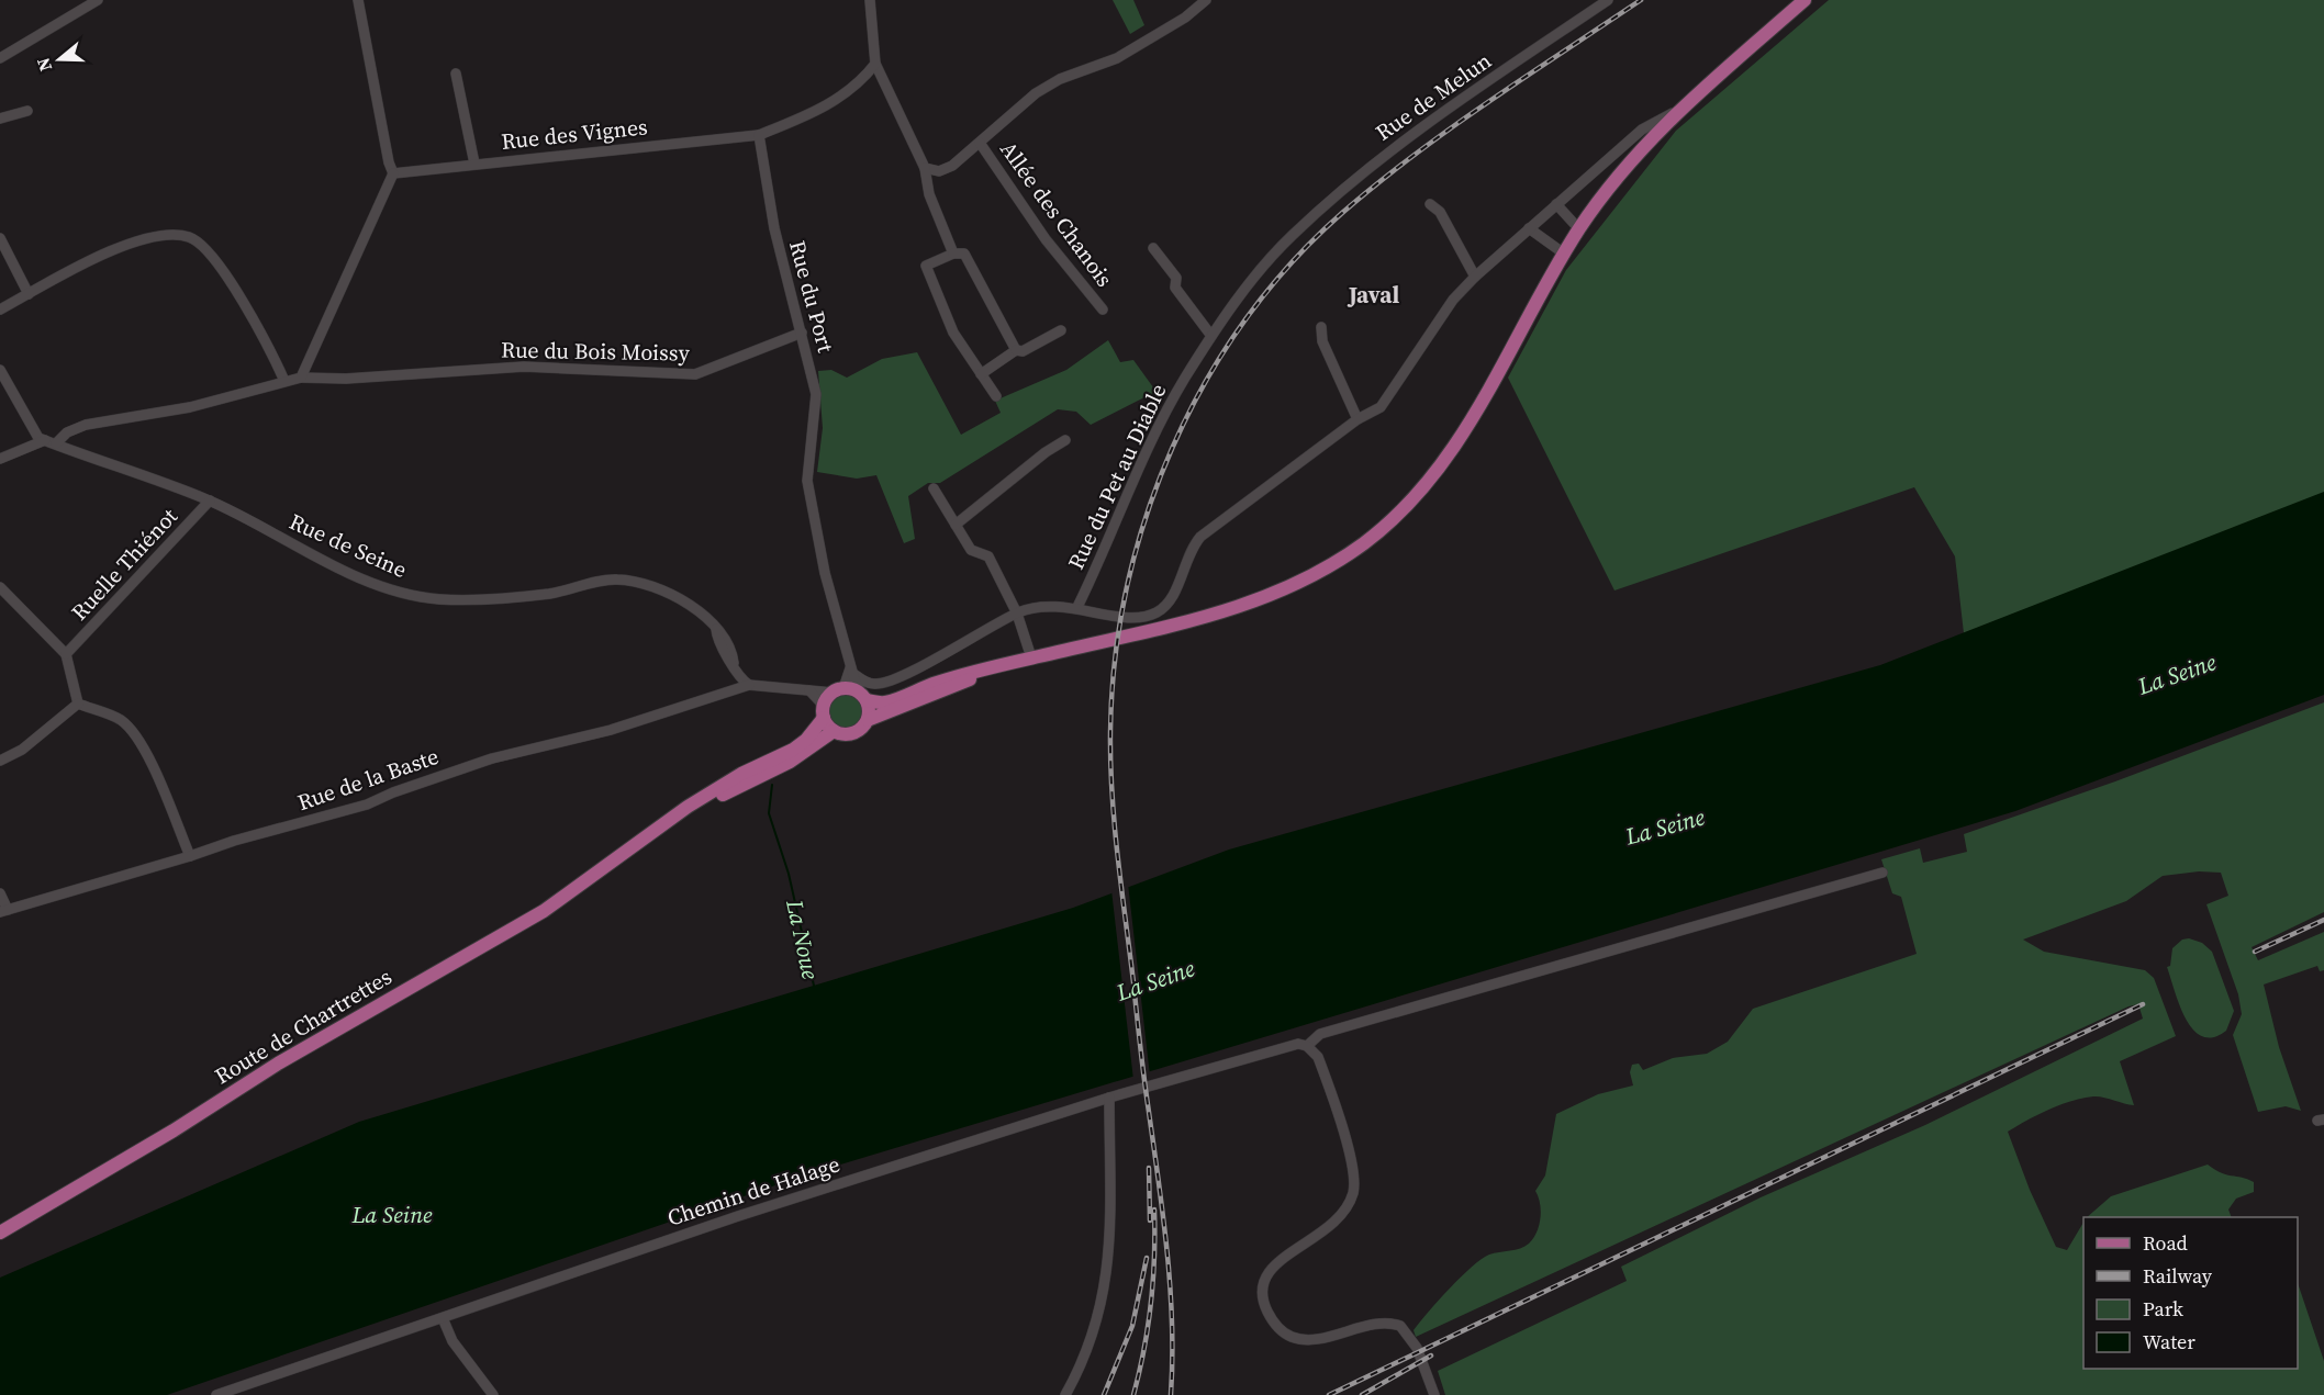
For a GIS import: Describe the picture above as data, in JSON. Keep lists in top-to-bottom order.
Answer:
{
  "streets": {
    "main road": ["Route de Chartrettes"],
    "street": [
      "Rue de Melun",
      "Rue des Vignes",
      "Allée des Chanois",
      "Rue du Port",
      "Rue du Bois Moissy",
      "Rue du Pet au Diable",
      "Rue de Seine",
      "Ruelle Thiénot",
      "Rue de la Baste",
      "Chemin de Halage"
    ]
  },
  "crossings": [
    ["Rue de Melun", "Rue du Pet au Diable"],
    ["Rue des Vignes", "Rue du Port"],
    ["Rue du Port", "Rue du Bois Moissy"],
    ["Rue du Port", "Route de Chartrettes"],
    ["Rue du Bois Moissy", "Rue de Seine"],
    ["Rue de Seine", "Ruelle Thiénot"],
    ["Rue de Seine", "Rue de la Baste"]
  ],
  "districts": ["Javal"],
  "water": ["La Seine", "La Noue"],
  "legend": [
    "Road",
    "Railway",
    "Park",
    "Water"
  ],
  "north": "left"
}
